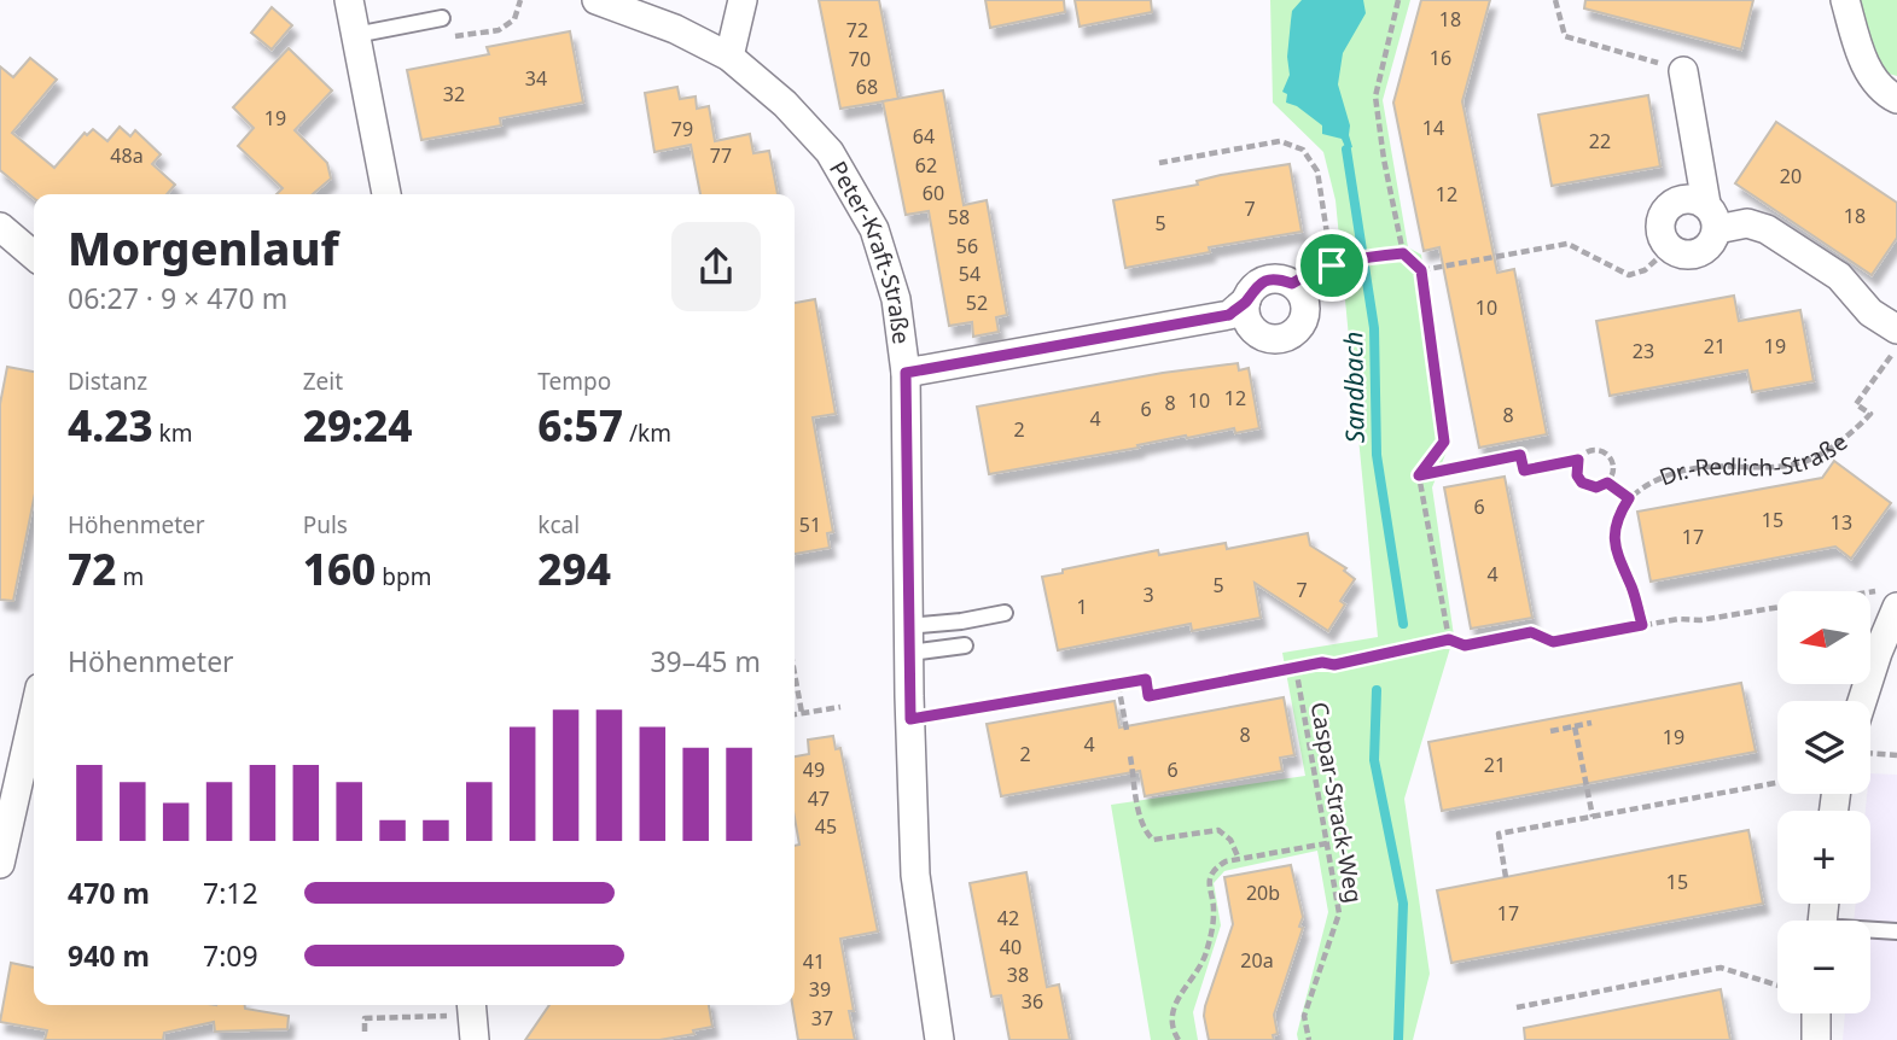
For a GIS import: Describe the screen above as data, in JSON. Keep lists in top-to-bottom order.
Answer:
{
  "streets": {
    "street": ["Peter-Kraft-Straße"],
    "path": ["Dr.-Redlich-Straße", "Caspar-Strack-Weg"]
  },
  "water": ["Sandbach"],
  "house_numbers": [
    "18",
    "72",
    "16",
    "70",
    "34",
    "68",
    "32",
    "19",
    "14",
    "79",
    "64",
    "22",
    "48a",
    "77",
    "62",
    "20",
    "60",
    "12",
    "7",
    "18",
    "58",
    "5",
    "56",
    "54",
    "52",
    "10",
    "21",
    "19",
    "23",
    "12",
    "10",
    "8",
    "6",
    "8",
    "4",
    "2",
    "6",
    "15",
    "13",
    "51",
    "17",
    "4",
    "5",
    "7",
    "3",
    "1",
    "8",
    "19",
    "4",
    "2",
    "21",
    "49",
    "6",
    "47",
    "45",
    "15",
    "20b",
    "17",
    "42",
    "40",
    "20a",
    "41",
    "38",
    "39",
    "36",
    "37"
  ],
  "north": "left",
  "page": {
    "heading": ["Morgenlauf", "06:27 · 9 × 470 m"],
    "stats": [
      ["Distanz", "4.23 km"],
      ["Zeit", "29:24"],
      ["Tempo", "6:57 /km"],
      ["Höhenmeter", "72 m"],
      ["Puls", "160 bpm"],
      ["kcal", "294"]
    ],
    "map_buttons": ["+", "−"],
    "chart": ["Höhenmeter", "39–45 m"],
    "list": [
      {
        "name": "470 m",
        "note": "7:12"
      },
      {
        "name": "940 m",
        "note": "7:09"
      }
    ]
  }
}
